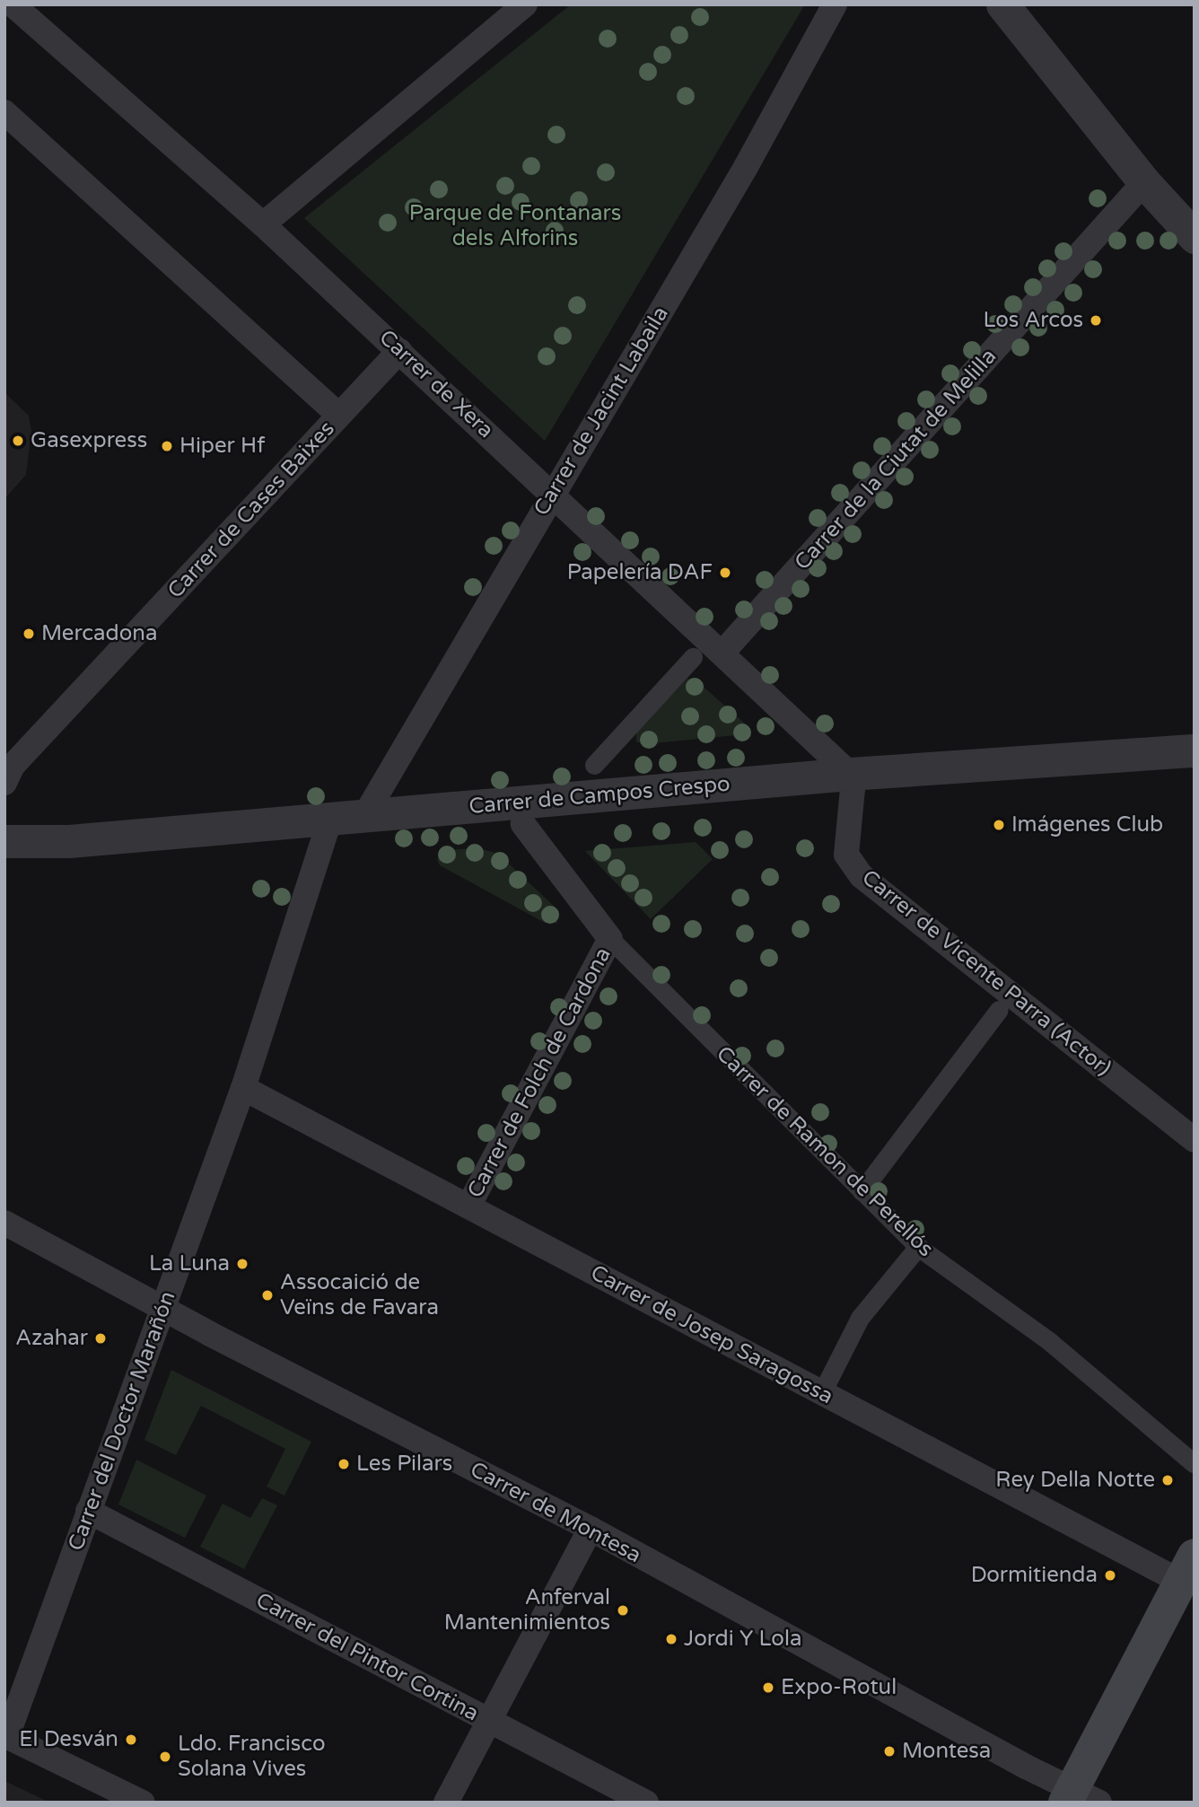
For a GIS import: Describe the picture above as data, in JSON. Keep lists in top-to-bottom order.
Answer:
{
  "streets": {
    "street": [
      "Carrer de Xera",
      "Carrer de Jacint Labaila",
      "Carrer de la Ciutat de Melilla",
      "Carrer de Cases Baixes",
      "Carrer de Campos Crespo",
      "Carrer de Vicente Parra (Actor)",
      "Carrer de Folch de Cardona",
      "Carrer de Ramon de Perellós",
      "Carrer de Josep Saragossa",
      "Carrer del Doctor Marañón",
      "Carrer de Montesa",
      "Carrer del Pintor Cortina"
    ]
  },
  "crossings": [
    ["Carrer de Xera", "Carrer de Jacint Labaila"],
    ["Carrer de Xera", "Carrer de la Ciutat de Melilla"],
    ["Carrer de Xera", "Carrer de Cases Baixes"],
    ["Carrer de Xera", "Carrer de Campos Crespo"],
    ["Carrer de Xera", "Carrer de Vicente Parra (Actor)"],
    ["Carrer de Jacint Labaila", "Carrer de Campos Crespo"],
    ["Carrer de Campos Crespo", "Carrer de Vicente Parra (Actor)"],
    ["Carrer de Campos Crespo", "Carrer del Doctor Marañón"],
    ["Carrer de Folch de Cardona", "Carrer de Ramon de Perellós"],
    ["Carrer de Folch de Cardona", "Carrer de Josep Saragossa"],
    ["Carrer de Josep Saragossa", "Carrer del Doctor Marañón"],
    ["Carrer del Doctor Marañón", "Carrer de Montesa"],
    ["Carrer del Doctor Marañón", "Carrer del Pintor Cortina"]
  ],
  "parks": ["Parque de Fontanars dels Alforins"],
  "places": [
    "Los Arcos",
    "Gasexpress",
    "Hiper Hf",
    "Papelería DAF",
    "Mercadona",
    "Imágenes Club",
    "La Luna",
    "Assocaició de Veïns de Favara",
    "Azahar",
    "Les Pilars",
    "Rey Della Notte",
    "Dormitienda",
    "Anferval Mantenimientos",
    "Jordi Y Lola",
    "Expo-Rotul",
    "El Desván",
    "Montesa",
    "Ldo. Francisco Solana Vives"
  ]
}
